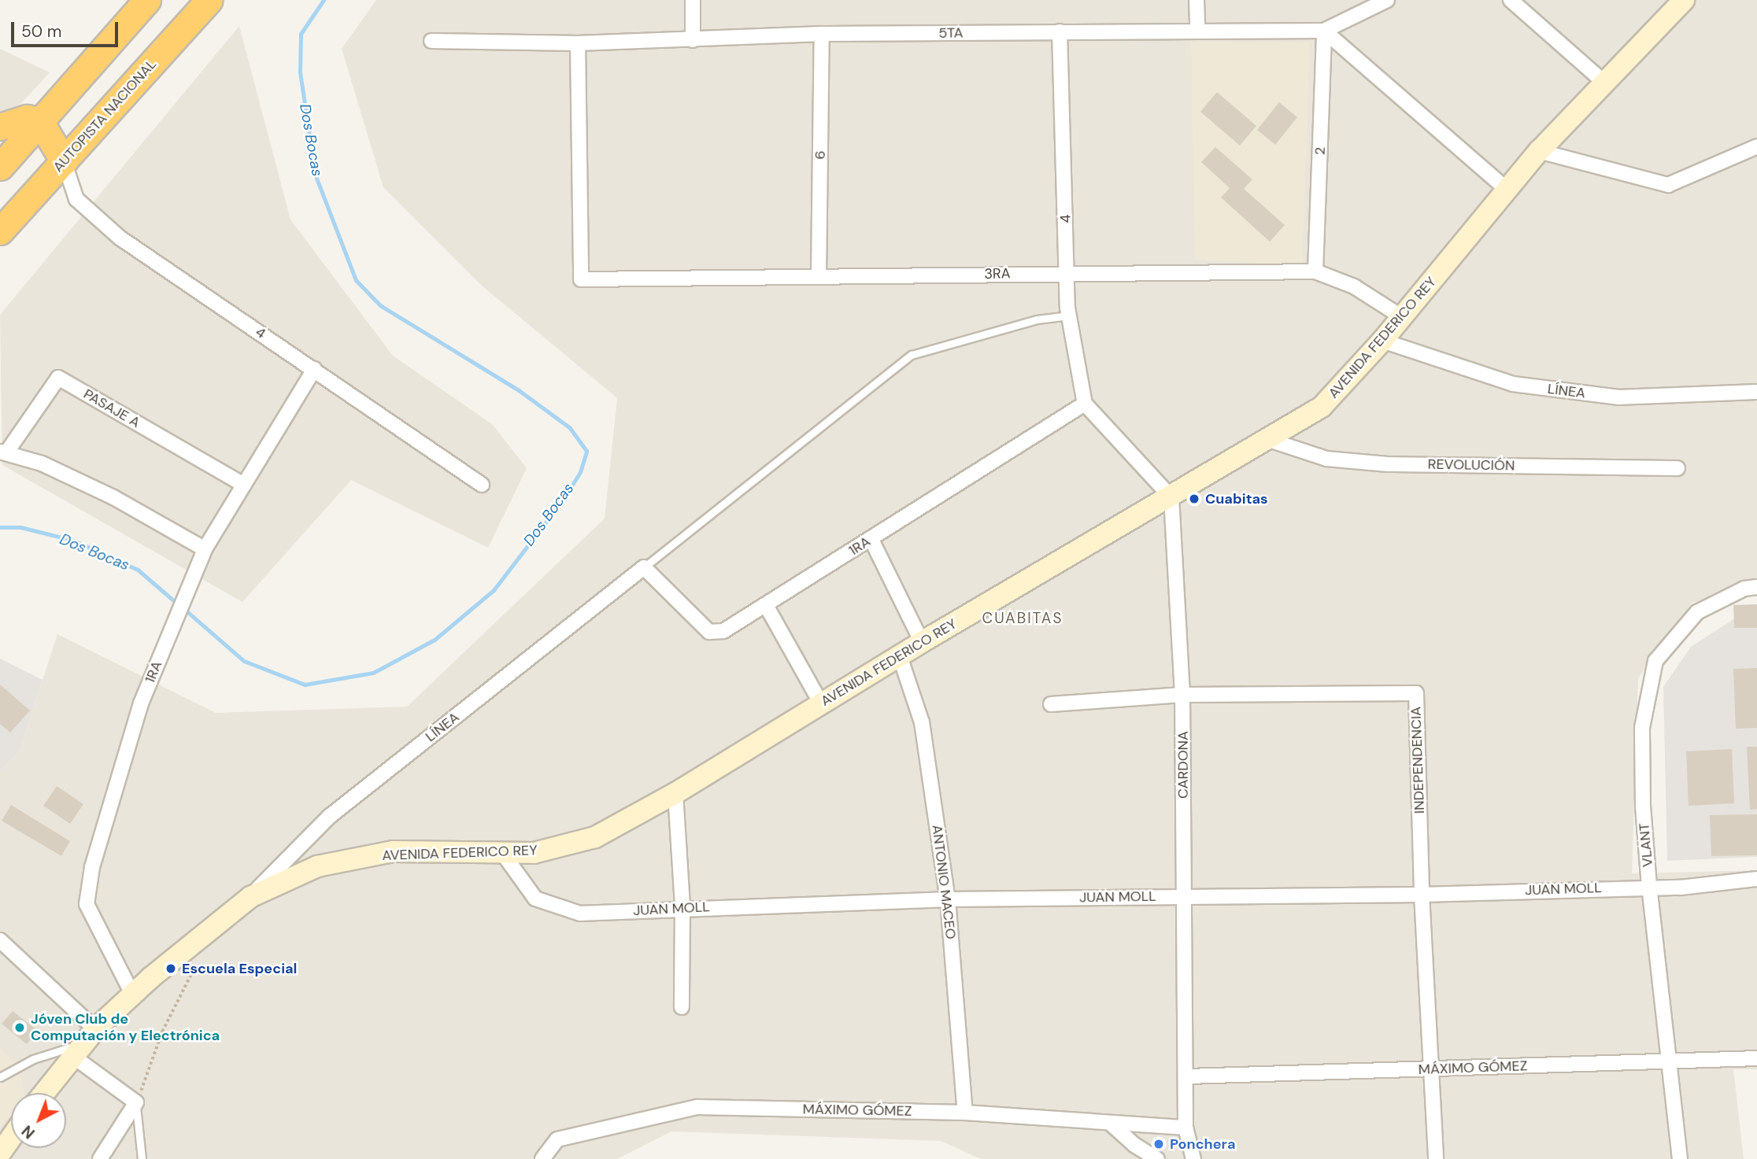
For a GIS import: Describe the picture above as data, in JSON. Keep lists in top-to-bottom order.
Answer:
{
  "streets": {
    "highway": ["AUTOPISTA NACIONAL"],
    "main road": ["AVENIDA FEDERICO REY"],
    "street": [
      "5TA",
      "2",
      "6",
      "4",
      "3RA",
      "LÍNEA",
      "PASAJE A",
      "REVOLUCIÓN",
      "1RA",
      "INDEPENDENCIA",
      "CARDONA",
      "VLANT",
      "ANTONIO MACEO",
      "JUAN MOLL",
      "MÁXIMO GÓMEZ"
    ]
  },
  "crossings": [
    ["5TA", "2"],
    ["5TA", "6"],
    ["5TA", "4"],
    ["5TA", "3RA"],
    ["AUTOPISTA NACIONAL", "4"],
    ["2", "3RA"],
    ["6", "3RA"],
    ["4", "3RA"],
    ["4", "1RA"],
    ["3RA", "AVENIDA FEDERICO REY"],
    ["AVENIDA FEDERICO REY", "LÍNEA"],
    ["AVENIDA FEDERICO REY", "REVOLUCIÓN"],
    ["AVENIDA FEDERICO REY", "1RA"],
    ["AVENIDA FEDERICO REY", "CARDONA"],
    ["AVENIDA FEDERICO REY", "ANTONIO MACEO"],
    ["AVENIDA FEDERICO REY", "JUAN MOLL"],
    ["LÍNEA", "1RA"],
    ["PASAJE A", "1RA"],
    ["INDEPENDENCIA", "CARDONA"],
    ["INDEPENDENCIA", "JUAN MOLL"],
    ["INDEPENDENCIA", "MÁXIMO GÓMEZ"],
    ["CARDONA", "JUAN MOLL"],
    ["CARDONA", "MÁXIMO GÓMEZ"],
    ["VLANT", "JUAN MOLL"],
    ["VLANT", "MÁXIMO GÓMEZ"],
    ["ANTONIO MACEO", "JUAN MOLL"],
    ["ANTONIO MACEO", "MÁXIMO GÓMEZ"]
  ],
  "districts": ["CUABITAS"],
  "water": ["Dos Bocas"],
  "places": [
    "Cuabitas",
    "Escuela Especial",
    "Jóven Club de Computación y Electrónica",
    "Ponchera"
  ],
  "scale_bar": "50 m",
  "north": "bottom left"
}
